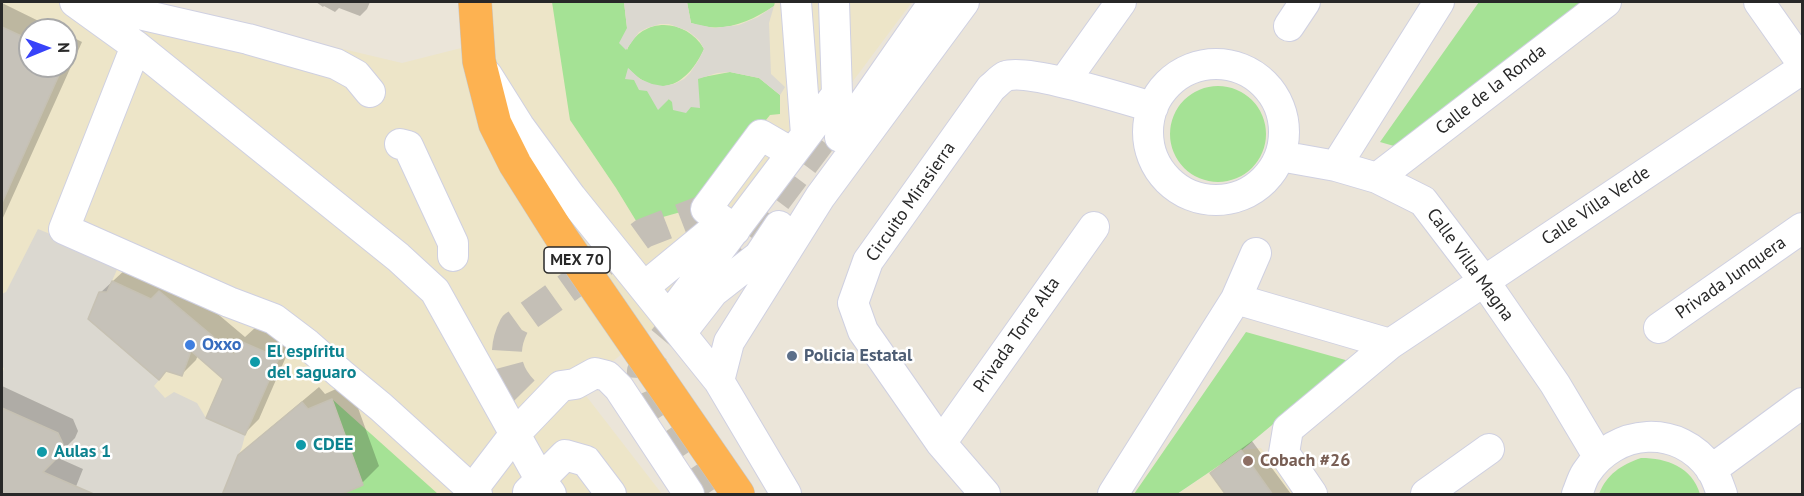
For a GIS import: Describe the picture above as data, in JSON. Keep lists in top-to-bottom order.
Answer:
{
  "streets": {
    "highway": ["MEX 70"],
    "street": [
      "Calle de la Ronda",
      "Circuito Mirasierra",
      "Calle Villa Verde",
      "Calle Villa Magna",
      "Privada Junquera",
      "Privada Torre Alta"
    ]
  },
  "crossings": [
    ["Calle de la Ronda", "Calle Villa Magna"],
    ["Circuito Mirasierra", "Privada Torre Alta"],
    ["Calle Villa Verde", "Calle Villa Magna"]
  ],
  "places": [
    "Oxxo",
    "Policia Estatal",
    "El espíritu del saguaro",
    "CDEE",
    "Aulas 1",
    "Cobach #26"
  ],
  "north": "right"
}
